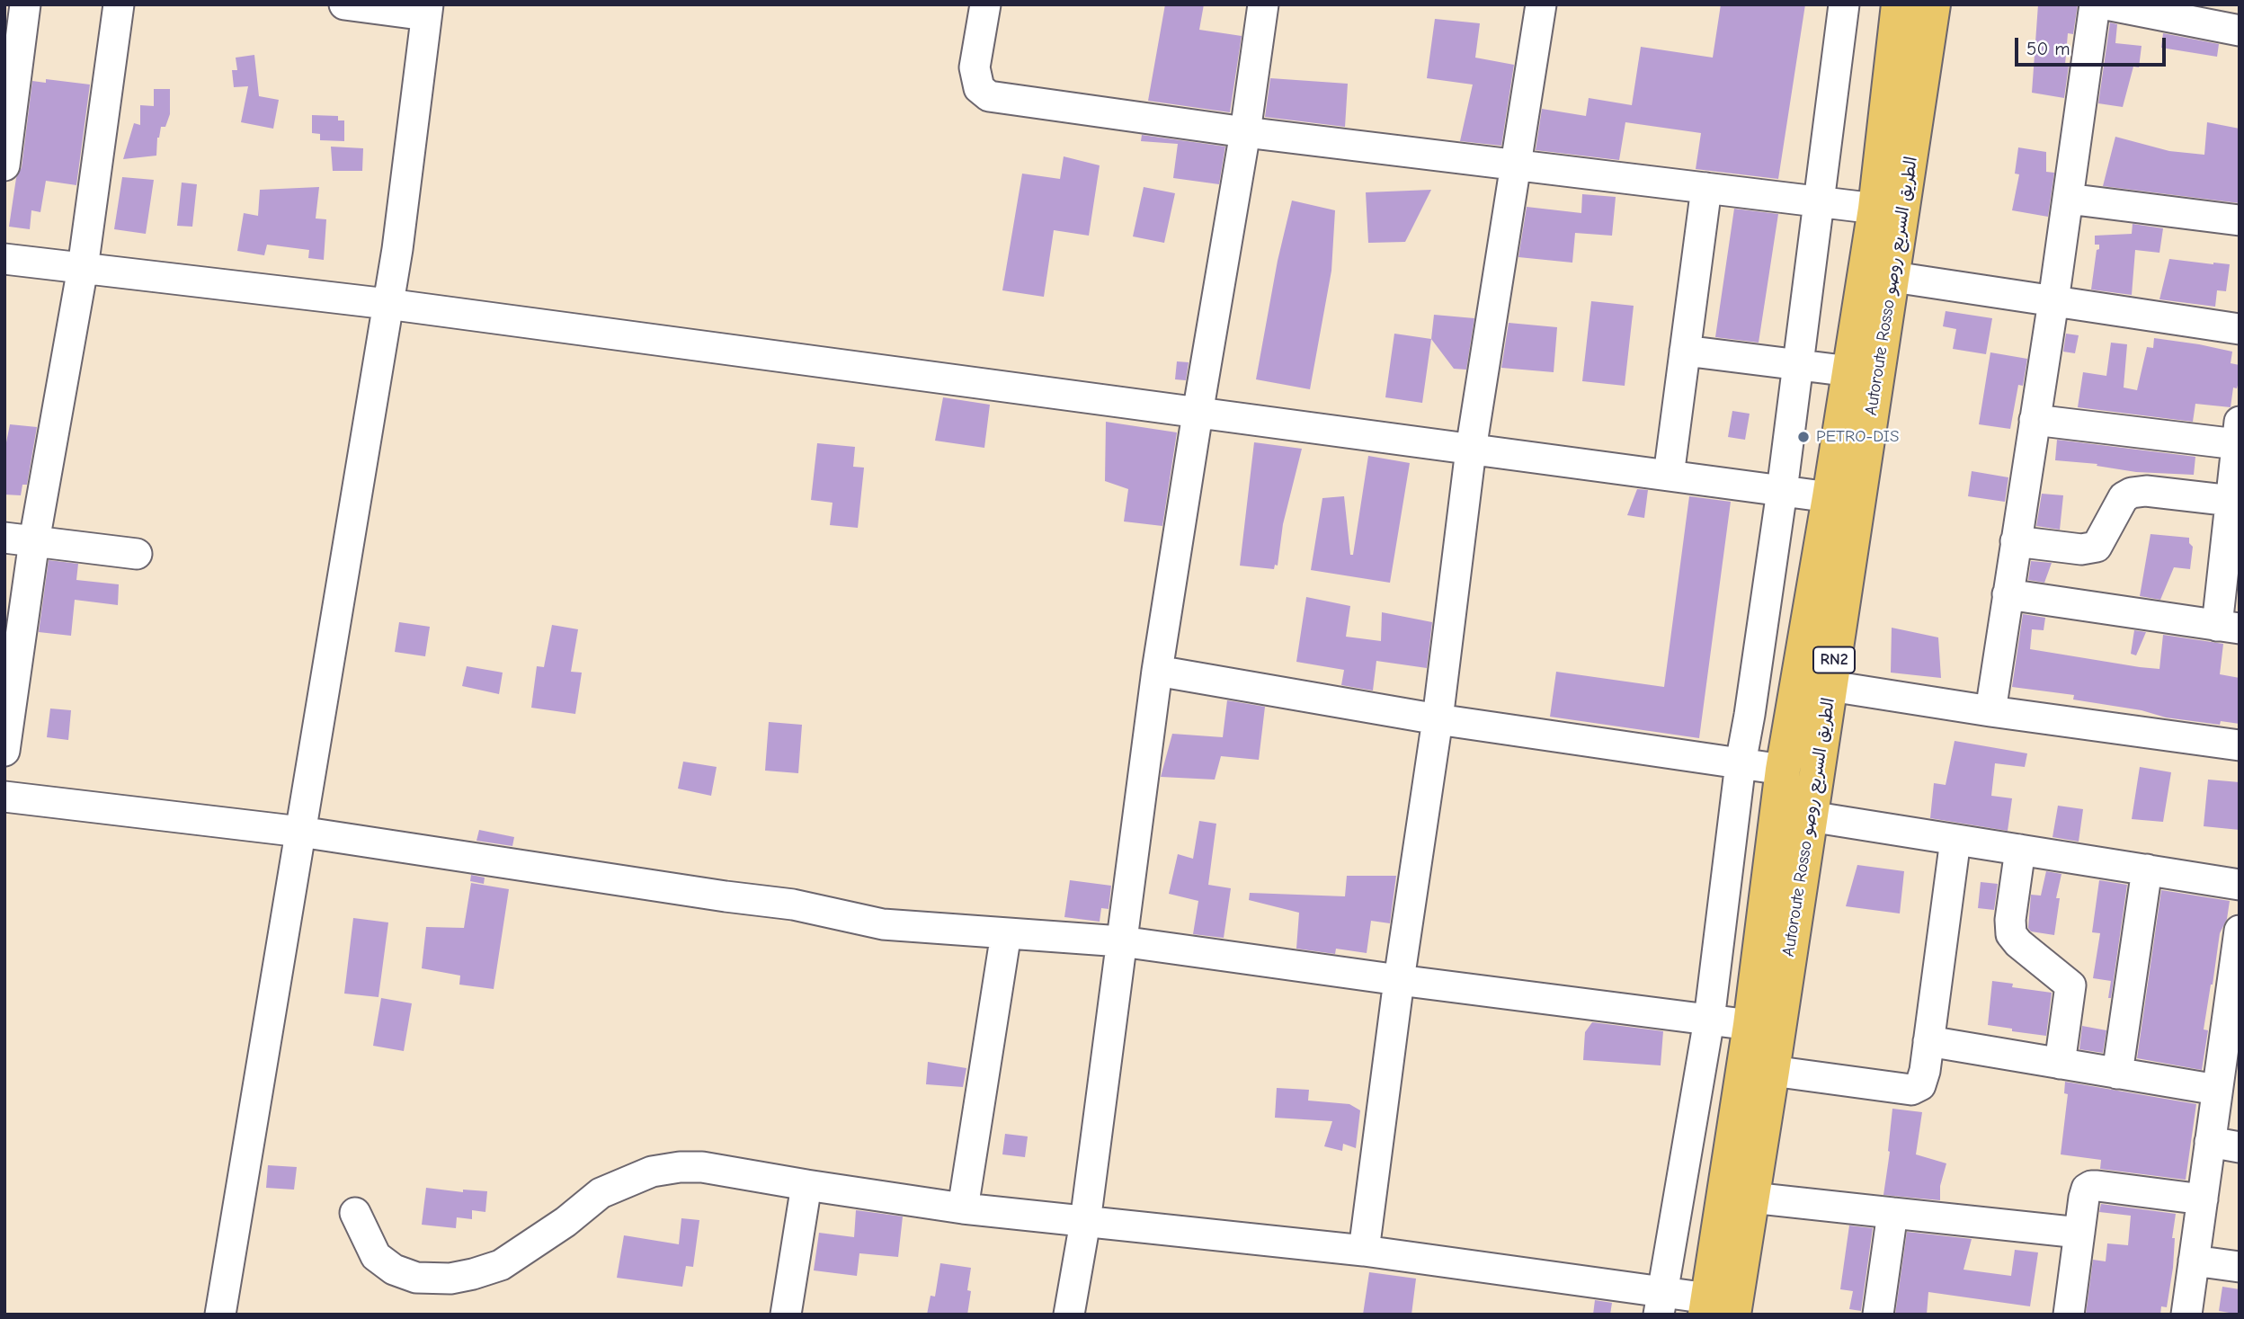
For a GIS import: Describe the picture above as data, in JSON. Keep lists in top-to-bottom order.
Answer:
{
  "streets": {
    "highway": ["Autoroute Rosso الطريق السريع روصو", "RN2"]
  },
  "places": ["PETRO-DIS"],
  "scale_bar": "50 m"
}
